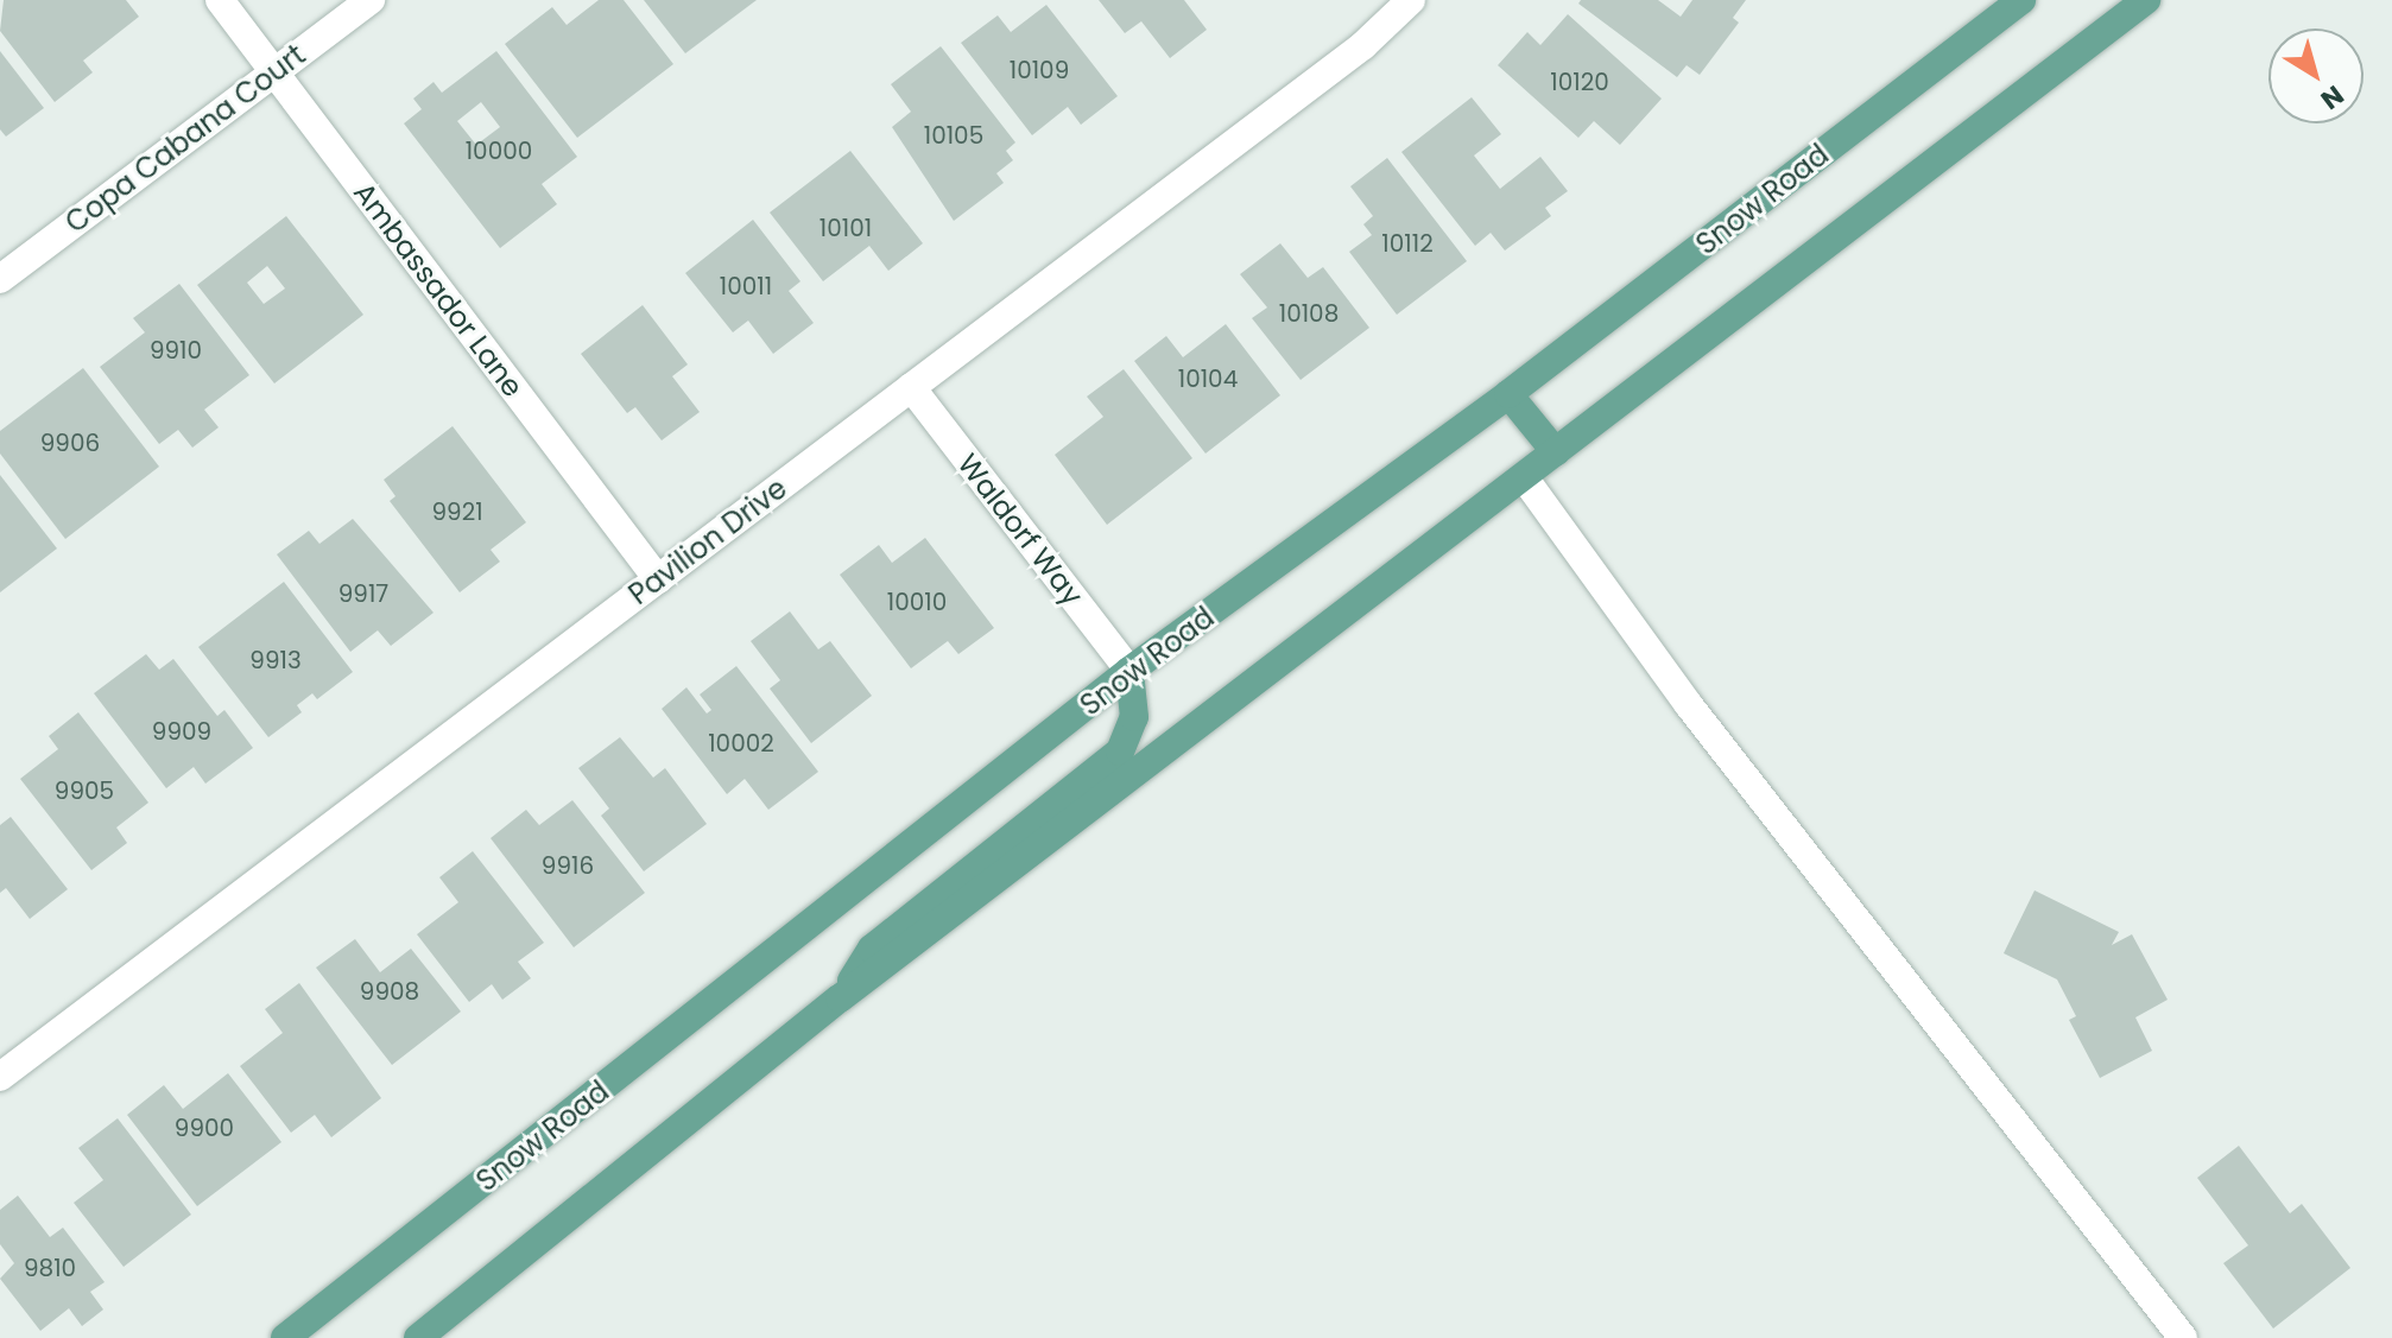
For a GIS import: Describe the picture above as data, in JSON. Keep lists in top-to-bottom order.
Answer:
{
  "streets": {
    "main road": ["Snow Road"],
    "street": [
      "Copa Cabana Court",
      "Ambassador Lane",
      "Waldorf Way",
      "Pavilion Drive"
    ]
  },
  "crossings": [
    ["Copa Cabana Court", "Ambassador Lane"],
    ["Snow Road", "Waldorf Way"],
    ["Ambassador Lane", "Pavilion Drive"],
    ["Waldorf Way", "Pavilion Drive"]
  ],
  "house_numbers": [
    "10109",
    "10120",
    "10105",
    "10000",
    "10101",
    "10112",
    "10011",
    "10108",
    "9910",
    "10104",
    "9906",
    "9921",
    "9917",
    "10010",
    "9913",
    "9909",
    "10002",
    "9905",
    "9916",
    "9908",
    "9900",
    "9810"
  ],
  "north": "bottom right"
}
